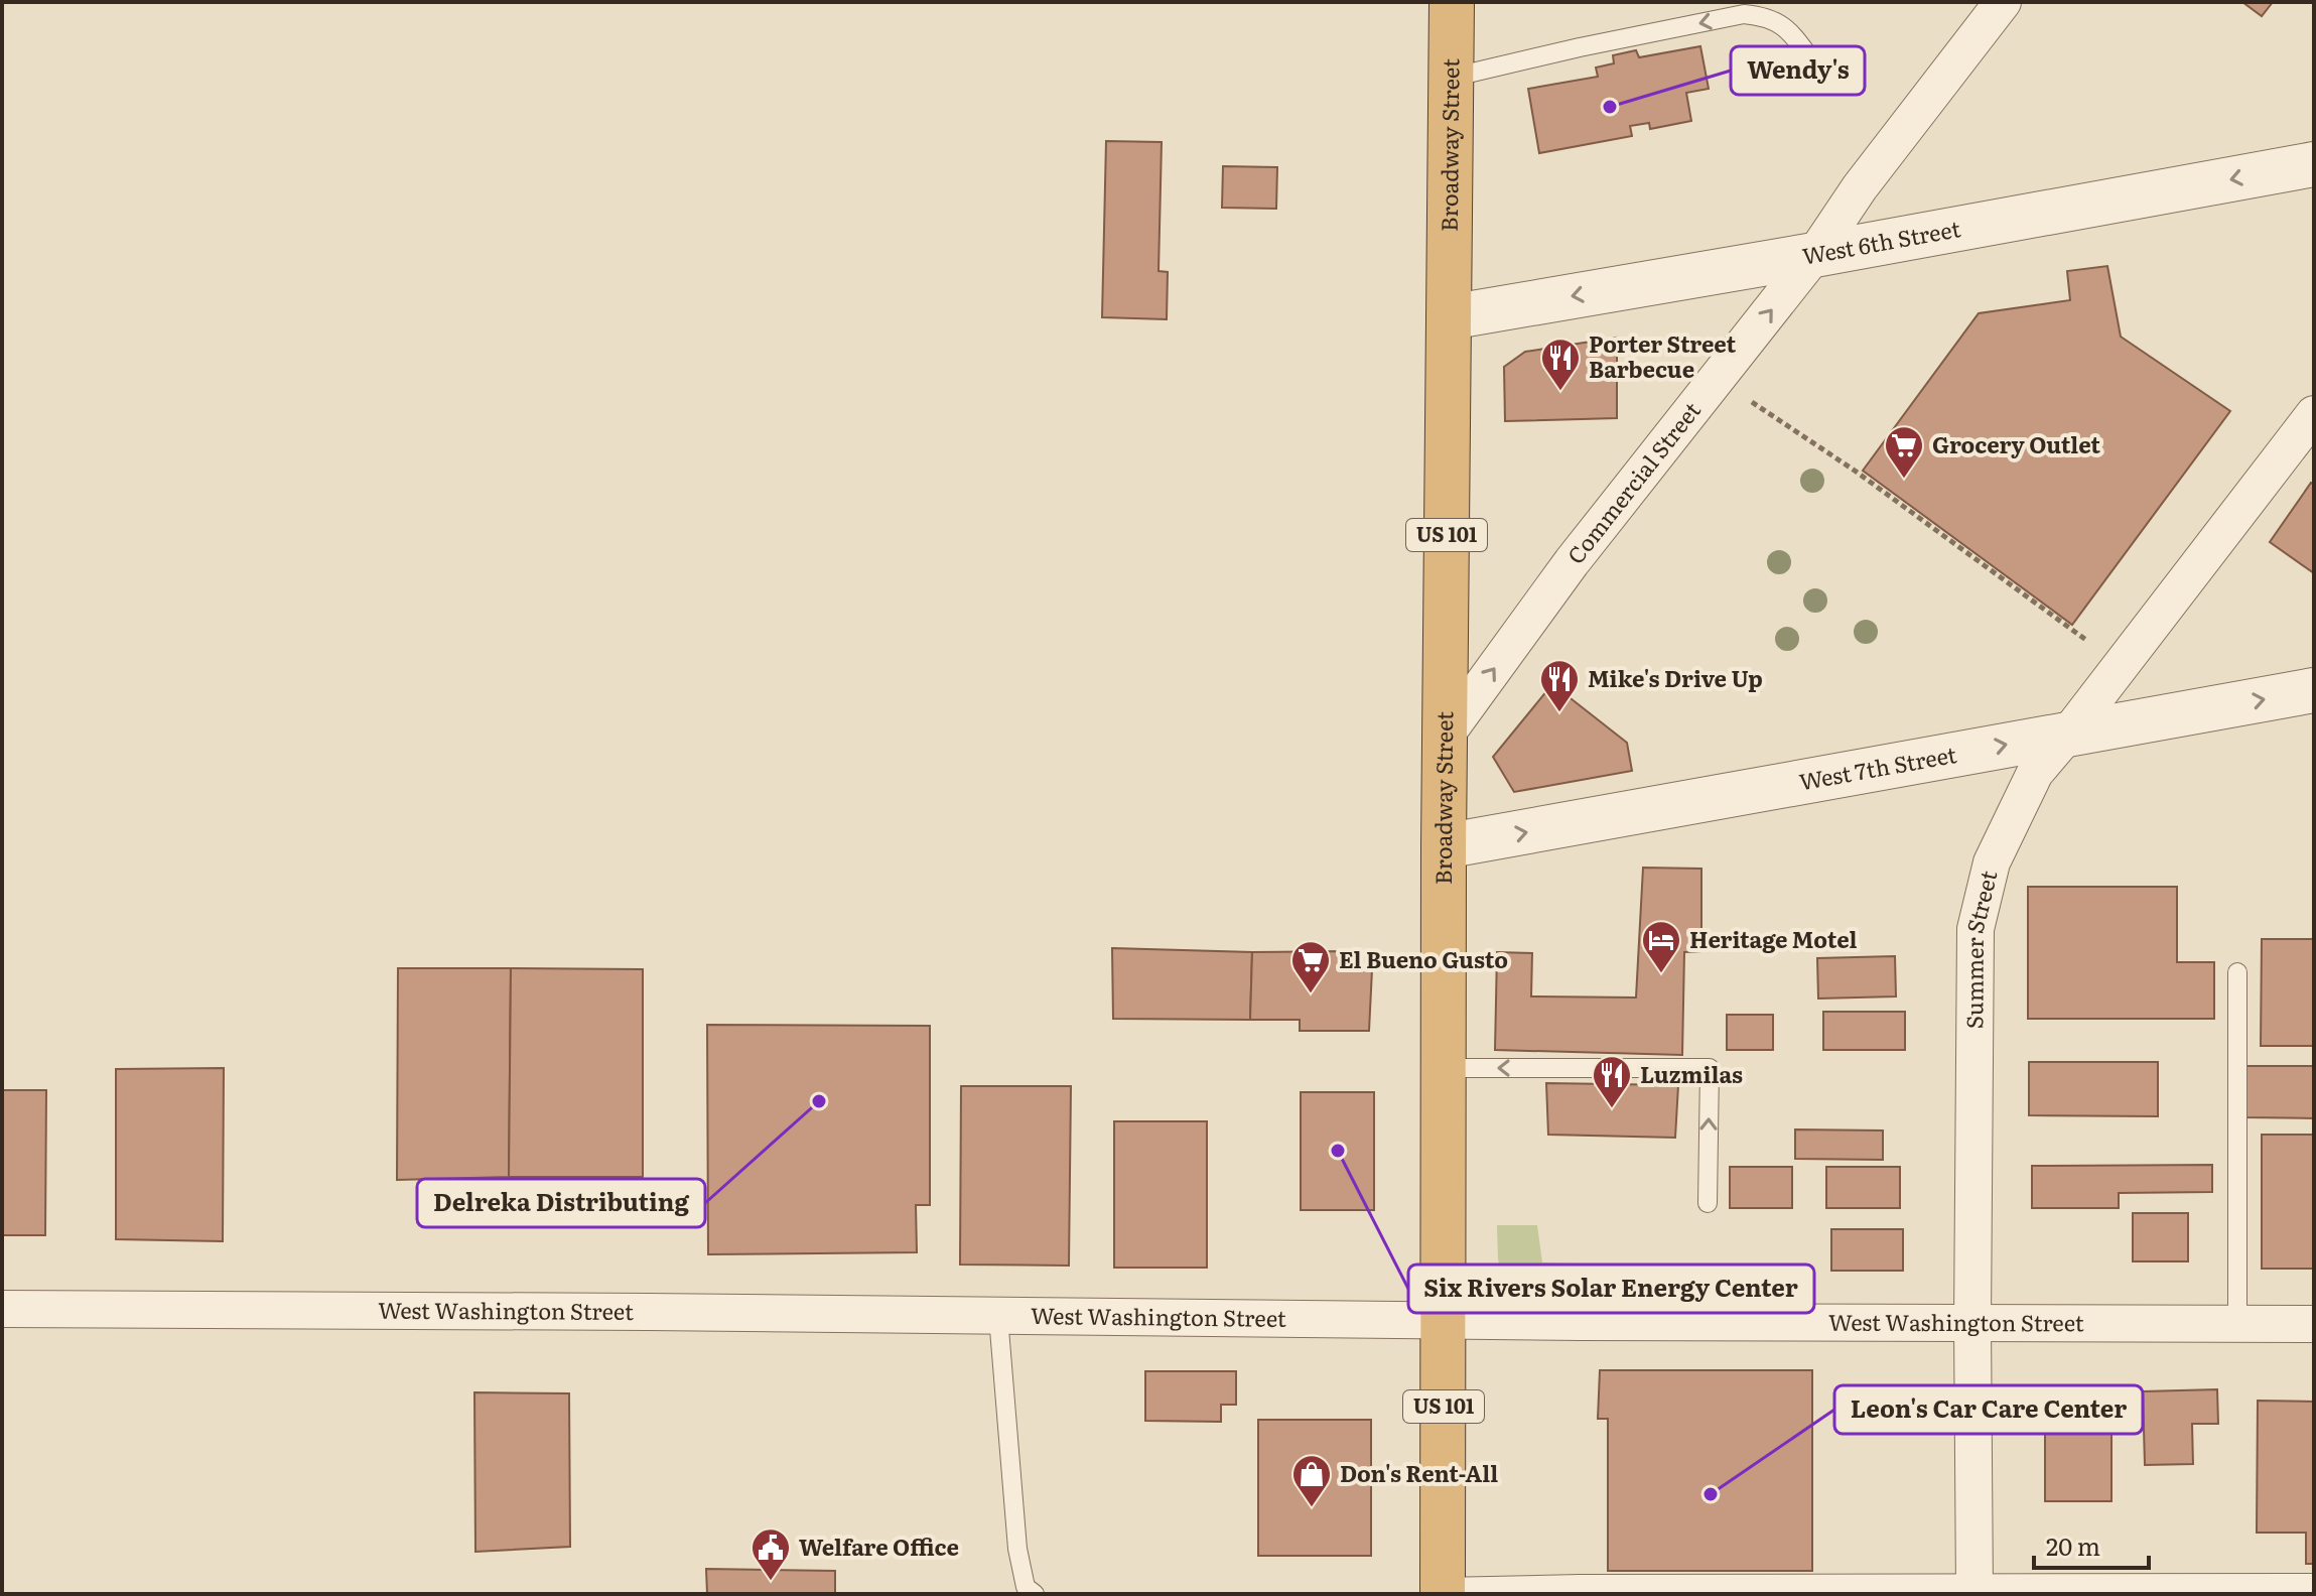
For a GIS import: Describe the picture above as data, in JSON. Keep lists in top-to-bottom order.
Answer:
{
  "streets": {
    "highway": ["Broadway Street", "US 101"],
    "street": [
      "West 6th Street",
      "Commercial Street",
      "West 7th Street",
      "Summer Street",
      "West Washington Street"
    ]
  },
  "crossings": [
    ["Broadway Street", "West 6th Street"],
    ["Broadway Street", "Commercial Street"],
    ["Broadway Street", "West 7th Street"],
    ["Broadway Street", "West Washington Street"],
    ["West 6th Street", "Commercial Street"],
    ["West 7th Street", "Summer Street"],
    ["Summer Street", "West Washington Street"]
  ],
  "one_way": ["West 6th Street", "Commercial Street", "West 7th Street"],
  "places": {
    "other": [
      "Wendy's",
      "Delreka Distributing",
      "Six Rivers Solar Energy Center",
      "Leon's Car Care Center"
    ],
    "restaurant": ["Porter Street Barbecue", "Mike's Drive Up", "Luzmilas"],
    "supermarket": ["Grocery Outlet", "El Bueno Gusto"],
    "hotel": ["Heritage Motel"],
    "shop": ["Don's Rent-All"],
    "public building": ["Welfare Office"]
  },
  "scale_bar": "20 m"
}
